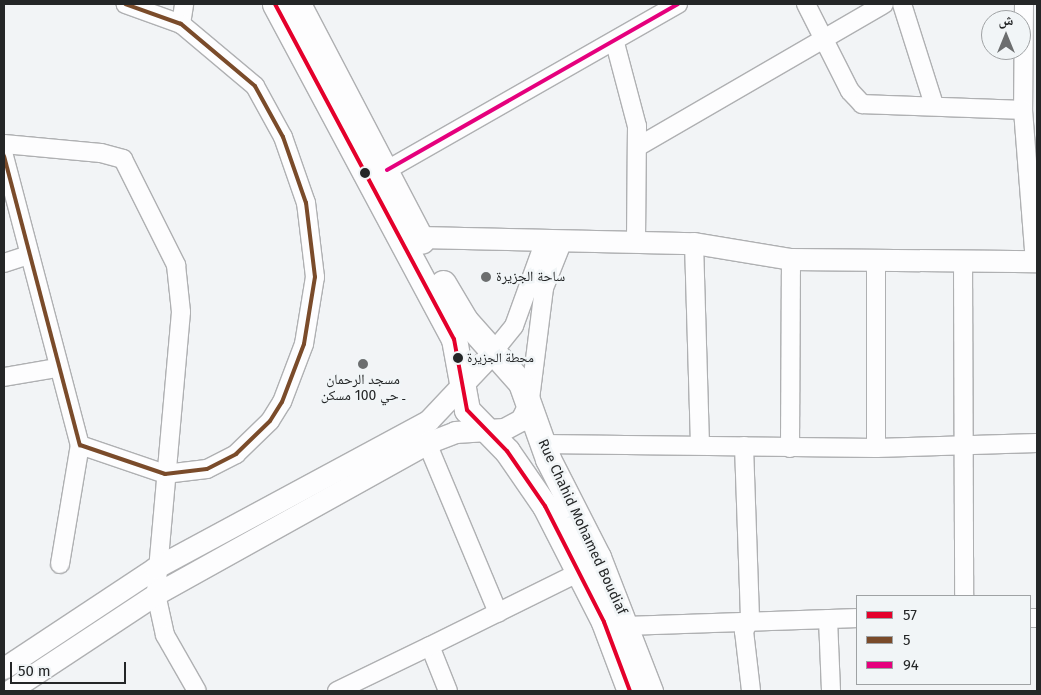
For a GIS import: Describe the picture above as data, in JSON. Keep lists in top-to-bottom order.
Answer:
{
  "streets": {
    "main road": ["Rue Chahid Mohamed Boudiaf"]
  },
  "places": ["ساحة الجزيرة", "محطة الجزيرة", "مسجد الرحمان ـ حي 100 مسكن"],
  "lines": ["transit line 57", "transit line 5", "transit line 94"],
  "legend": ["57", "5", "94"],
  "scale_bar": "50 m",
  "north": "top"
}
